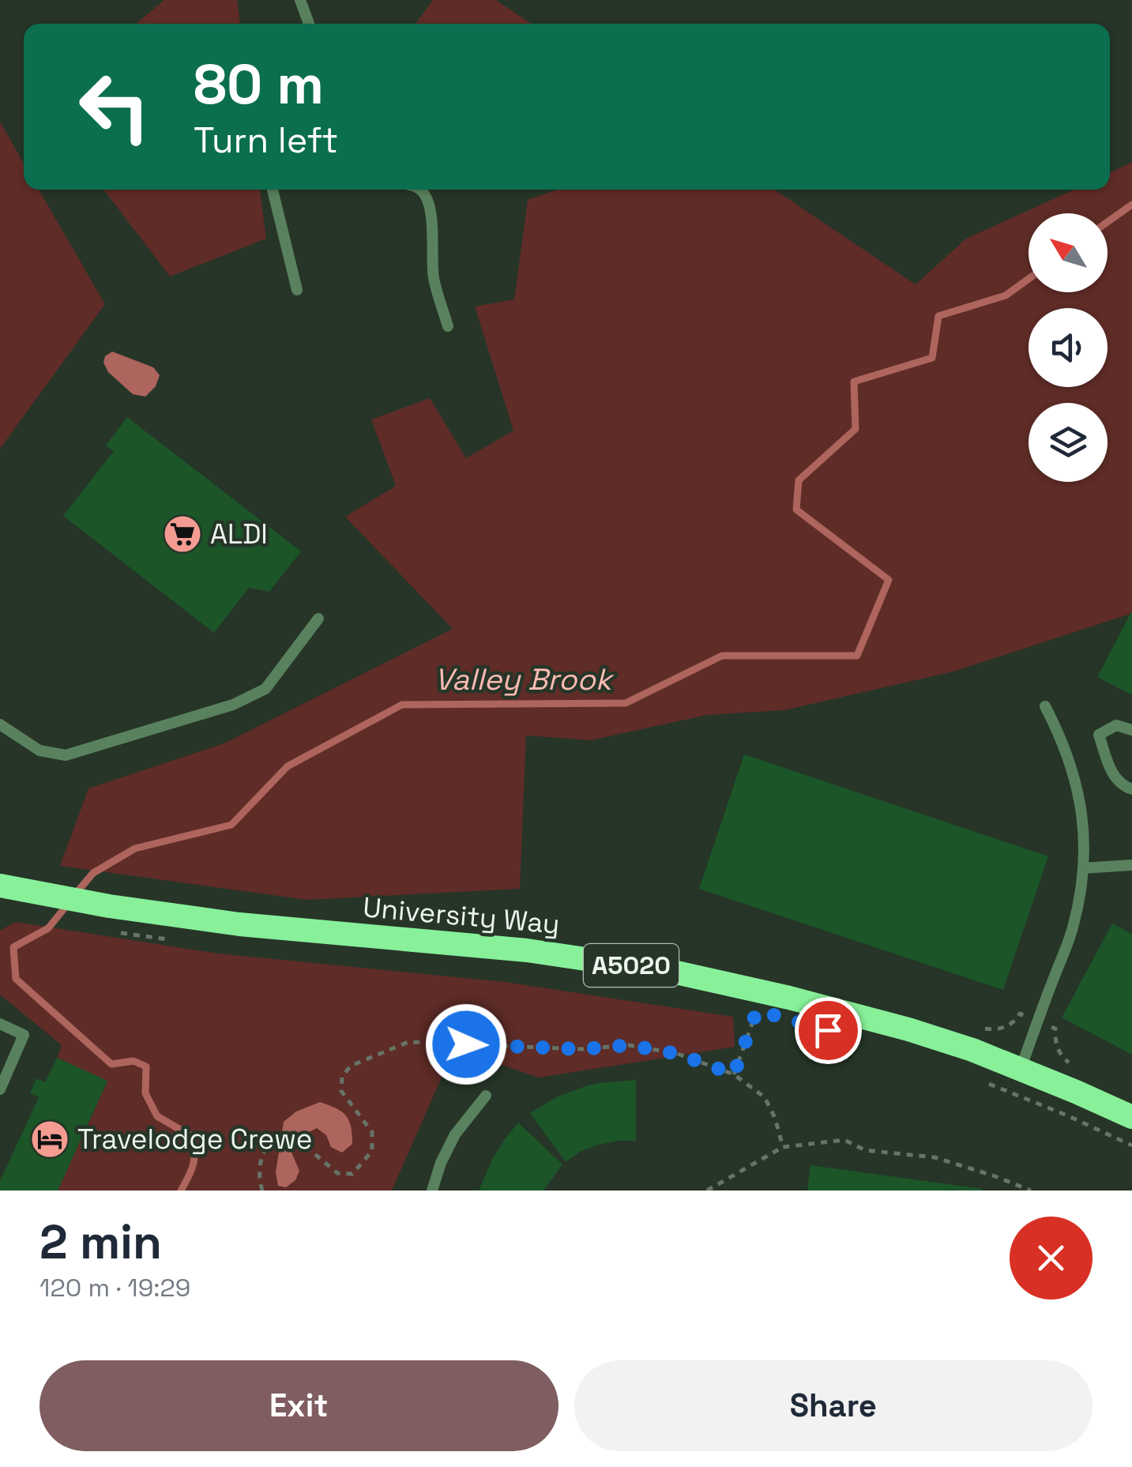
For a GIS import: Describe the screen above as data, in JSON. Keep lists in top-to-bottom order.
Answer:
{
  "streets": {
    "highway": ["University Way", "A5020"]
  },
  "water": ["Valley Brook"],
  "places": {
    "supermarket": ["ALDI"],
    "hotel": ["Travelodge Crewe"]
  },
  "north": "top left",
  "page": {
    "turn": ["80 m", "Turn left"],
    "heading": ["2 min", "120 m · 19:29"],
    "buttons": ["Exit", "Share"]
  }
}
